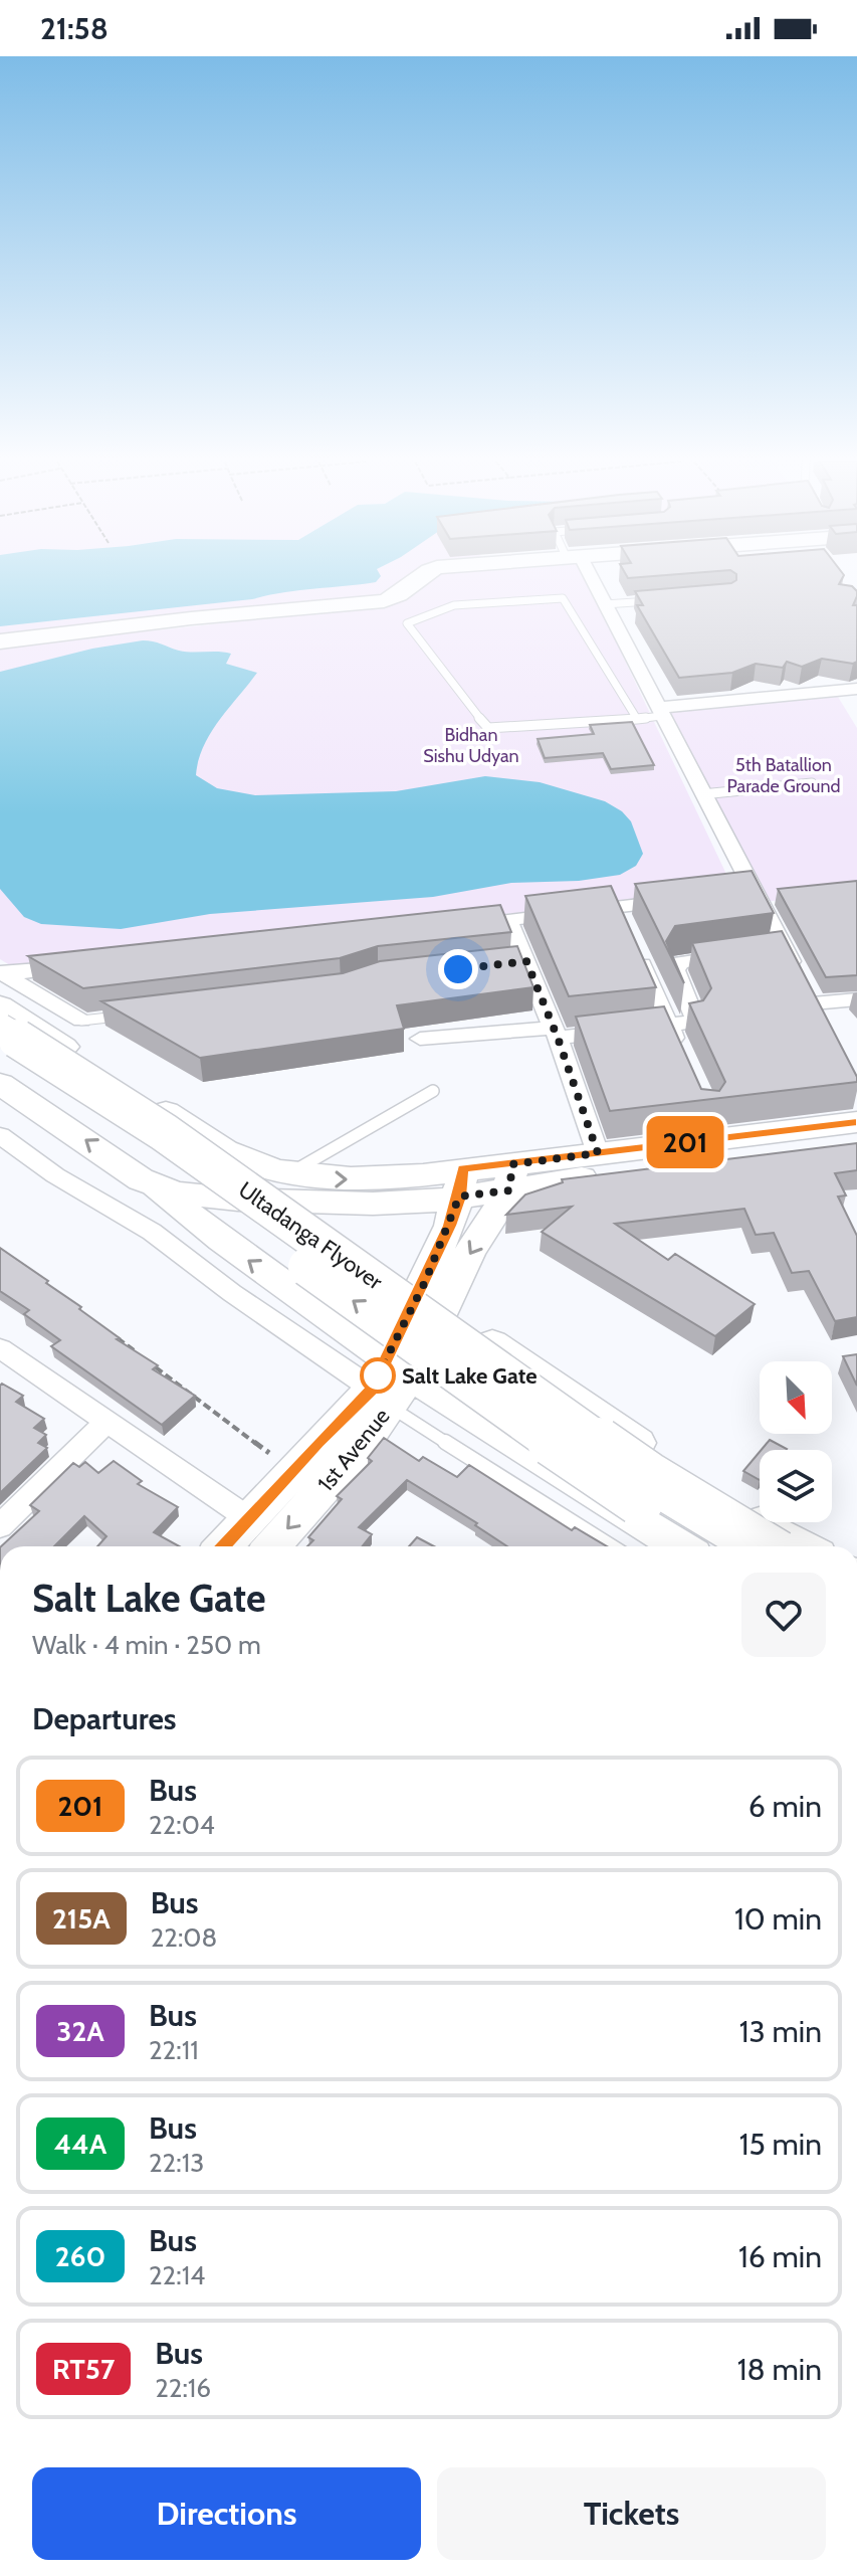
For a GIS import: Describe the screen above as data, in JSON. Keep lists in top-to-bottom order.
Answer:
{
  "streets": {
    "main road": ["Ultadanga Flyover", "1st Avenue"]
  },
  "parks": ["Bidhan Sishu Udyan", "5th Batallion Parade Ground"],
  "places": ["Salt Lake Gate"],
  "lines": ["bus line 201"],
  "north": "bottom right",
  "page": {
    "status": "21:58",
    "on_map": "201",
    "heading": [
      ["Salt Lake Gate", "Walk · 4 min · 250 m"],
      "Departures"
    ],
    "list": [
      {
        "mark": "201",
        "name": "Bus",
        "note": "22:04",
        "value": "6 min"
      },
      {
        "mark": "215A",
        "name": "Bus",
        "note": "22:08",
        "value": "10 min"
      },
      {
        "mark": "32A",
        "name": "Bus",
        "note": "22:11",
        "value": "13 min"
      },
      {
        "mark": "44A",
        "name": "Bus",
        "note": "22:13",
        "value": "15 min"
      },
      {
        "mark": "260",
        "name": "Bus",
        "note": "22:14",
        "value": "16 min"
      },
      {
        "mark": "RT57",
        "name": "Bus",
        "note": "22:16",
        "value": "18 min"
      }
    ],
    "buttons": ["Directions", "Tickets"]
  }
}
